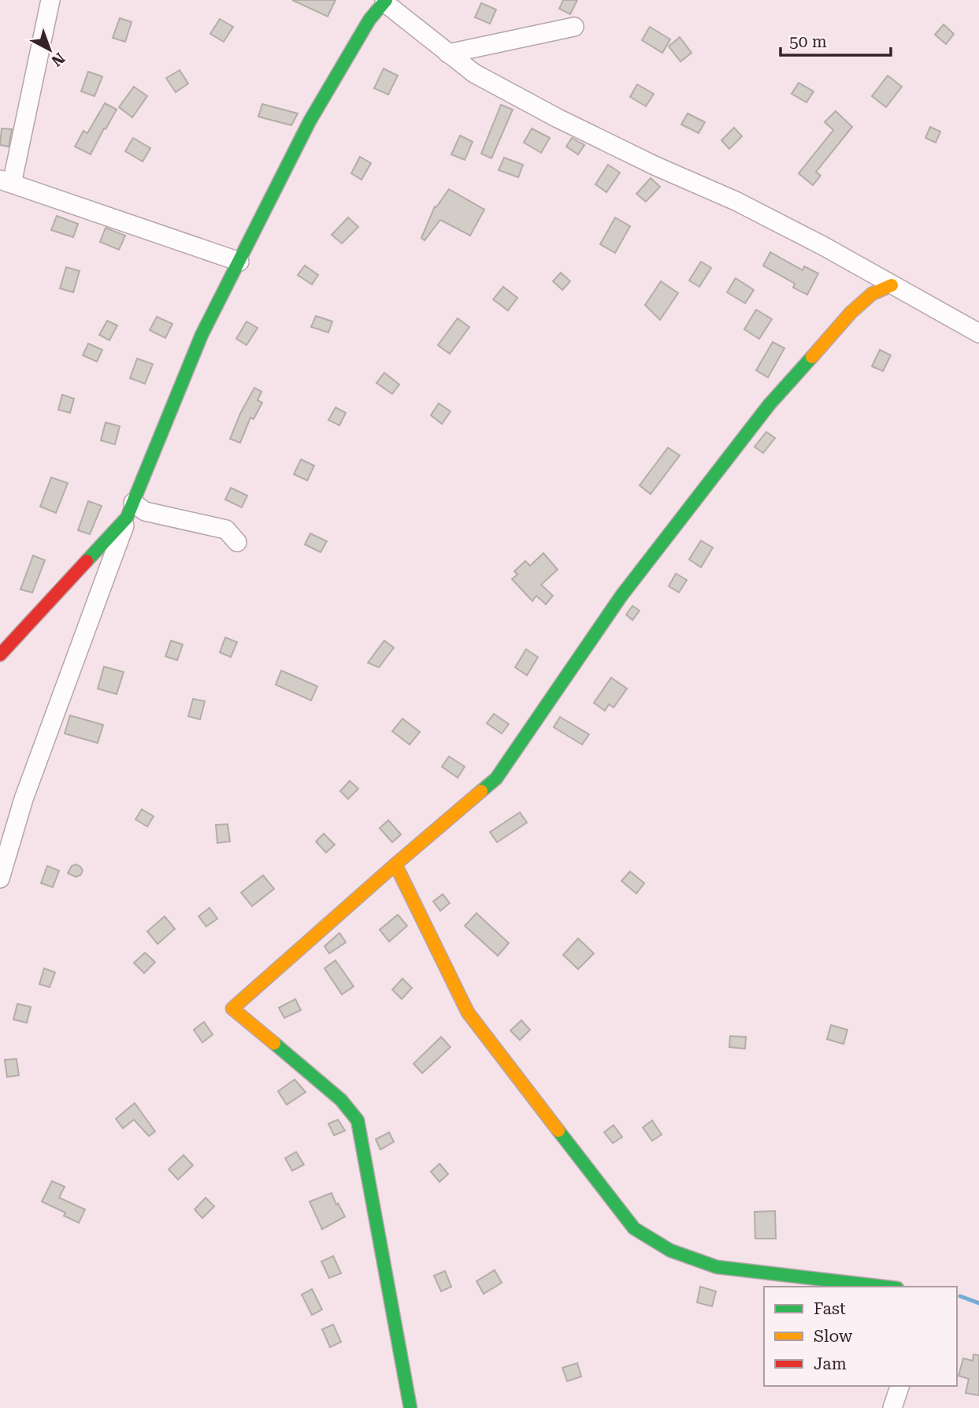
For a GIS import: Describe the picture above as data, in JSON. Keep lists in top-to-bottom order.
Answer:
{
  "legend": ["Fast", "Slow", "Jam"],
  "scale_bar": "50 m",
  "north": "bottom right"
}
